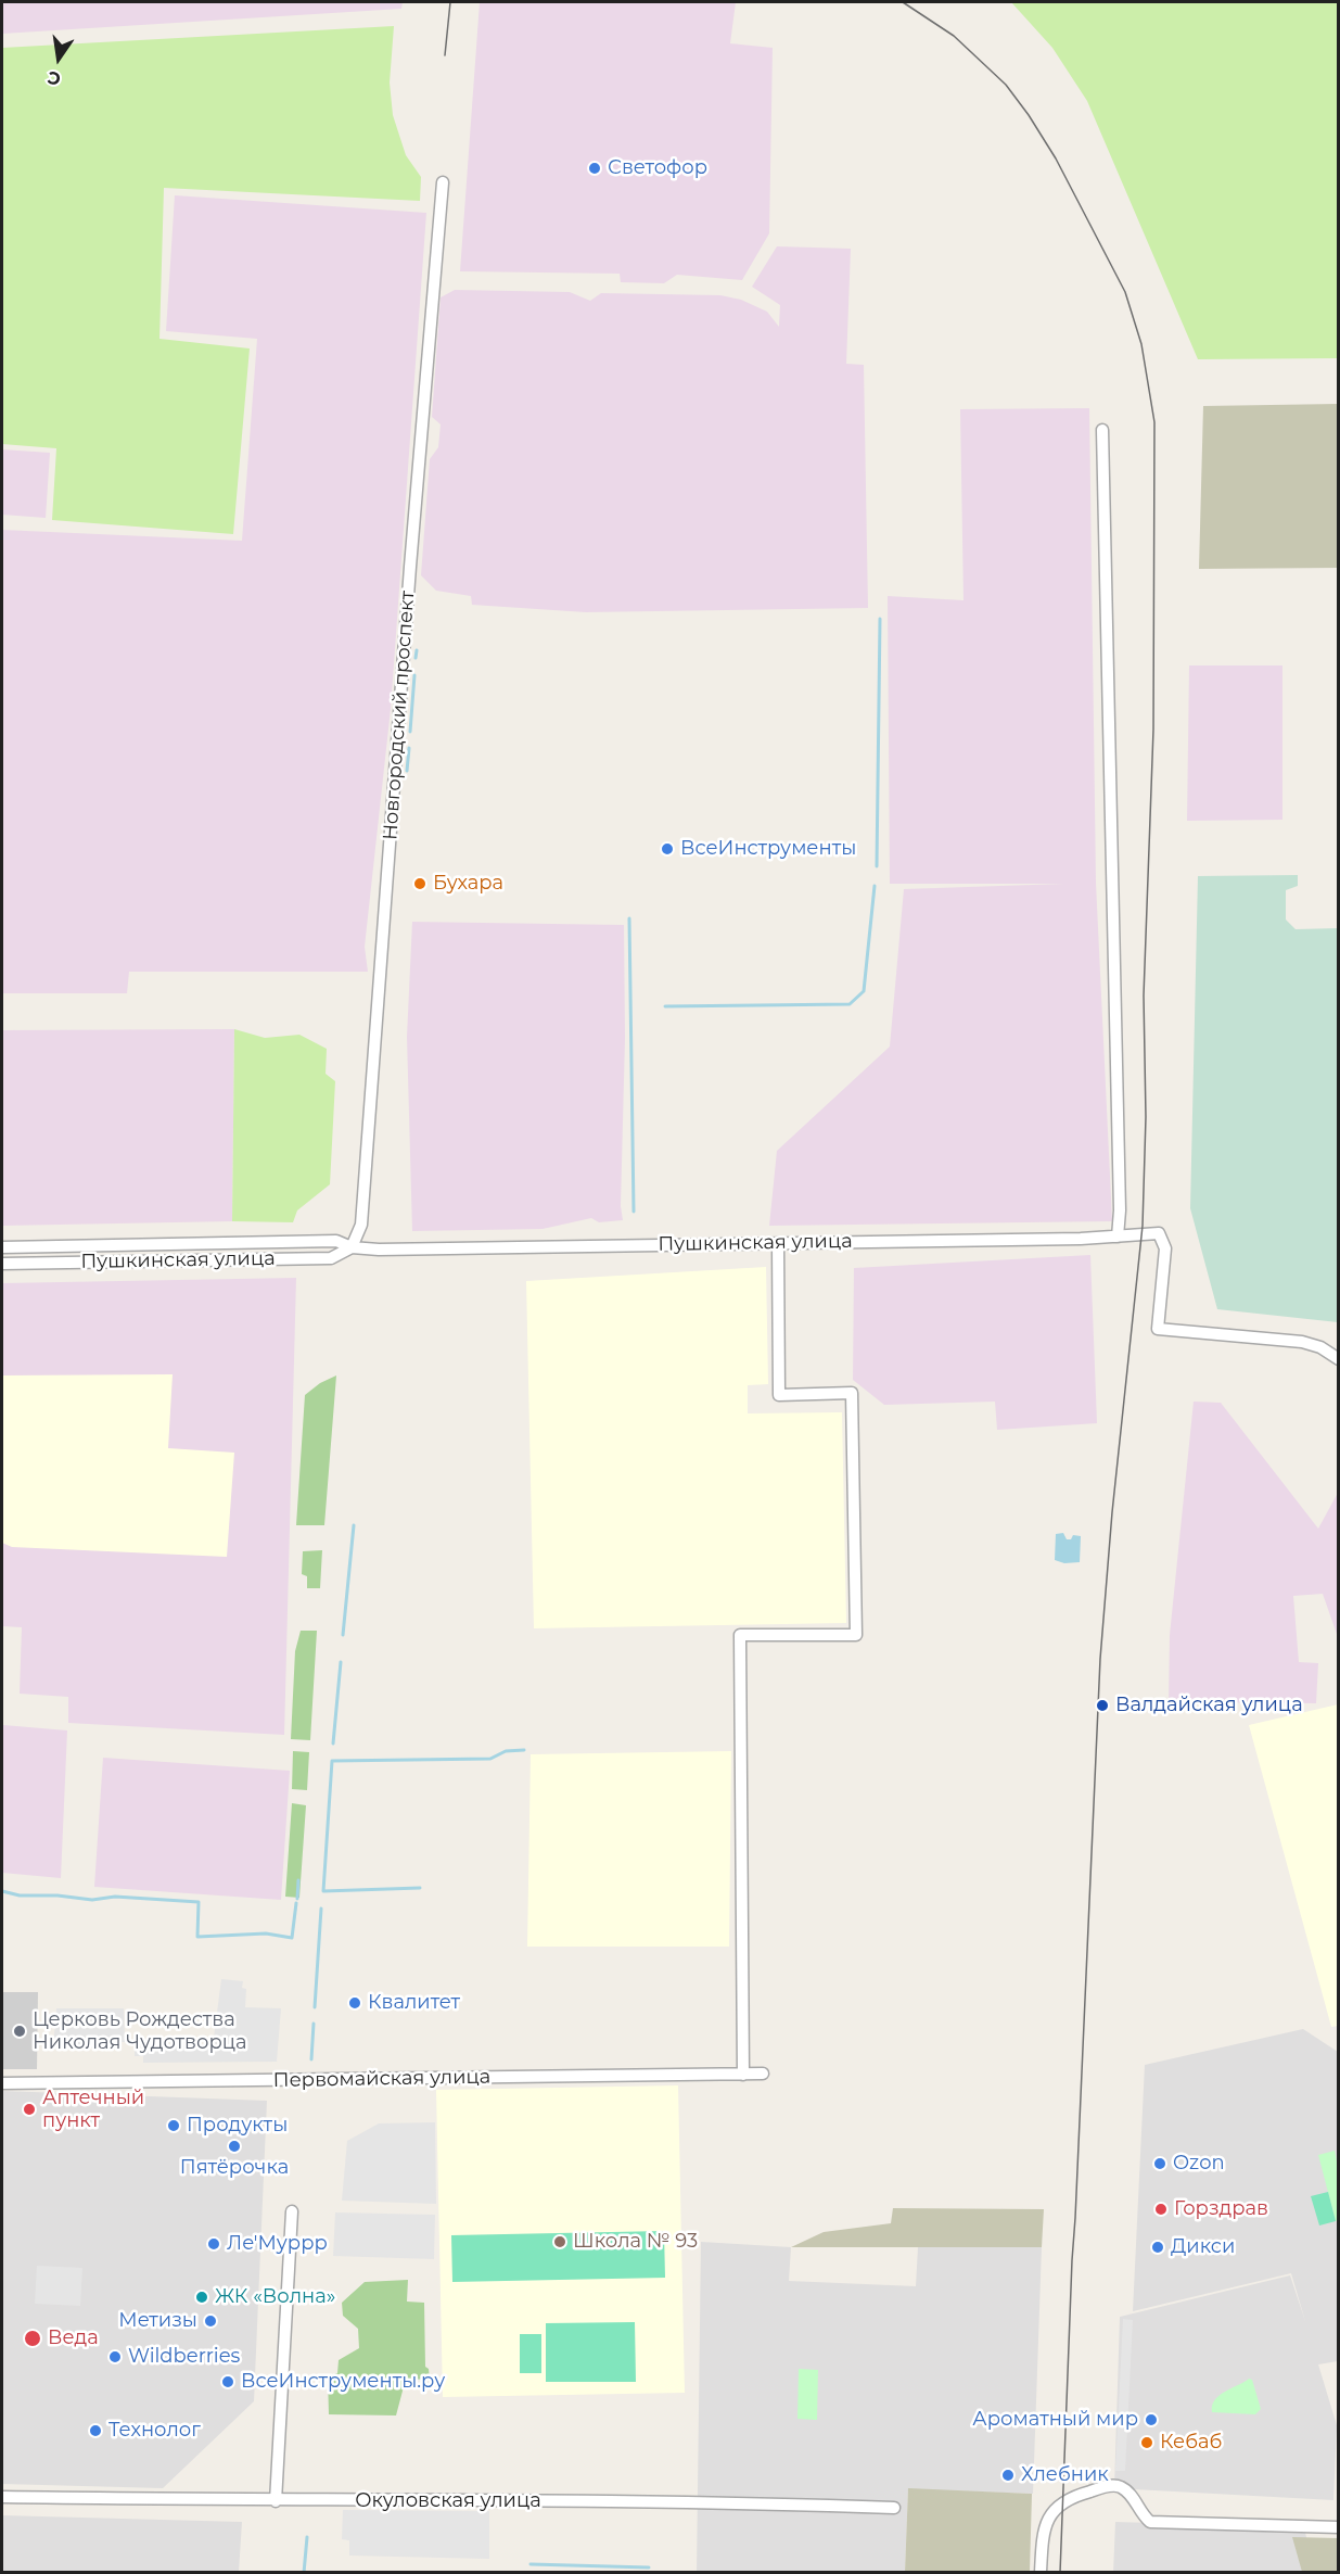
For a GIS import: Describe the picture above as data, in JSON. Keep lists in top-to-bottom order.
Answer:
{
  "streets": {
    "street": [
      "Новгородский проспект",
      "Пушкинская улица",
      "Первомайская улица",
      "Окуловская улица"
    ]
  },
  "crossings": [
    ["Новгородский проспект", "Пушкинская улица"]
  ],
  "places": [
    "Светофор",
    "ВсеИнструменты",
    "Бухара",
    "Валдайская улица",
    "Квалитет",
    "Церковь Рождества Николая Чудотворца",
    "Аптечный пункт",
    "Продукты",
    "Пятёрочка",
    "Ozon",
    "Горздрав",
    "Школа № 93",
    "Ле'Муррр",
    "Дикси",
    "ЖК «Волна»",
    "Метизы",
    "Веда",
    "Wildberries",
    "ВсеИнструменты.ру",
    "Ароматный мир",
    "Технолог",
    "Кебаб",
    "Хлебник"
  ],
  "north": "bottom"
}
